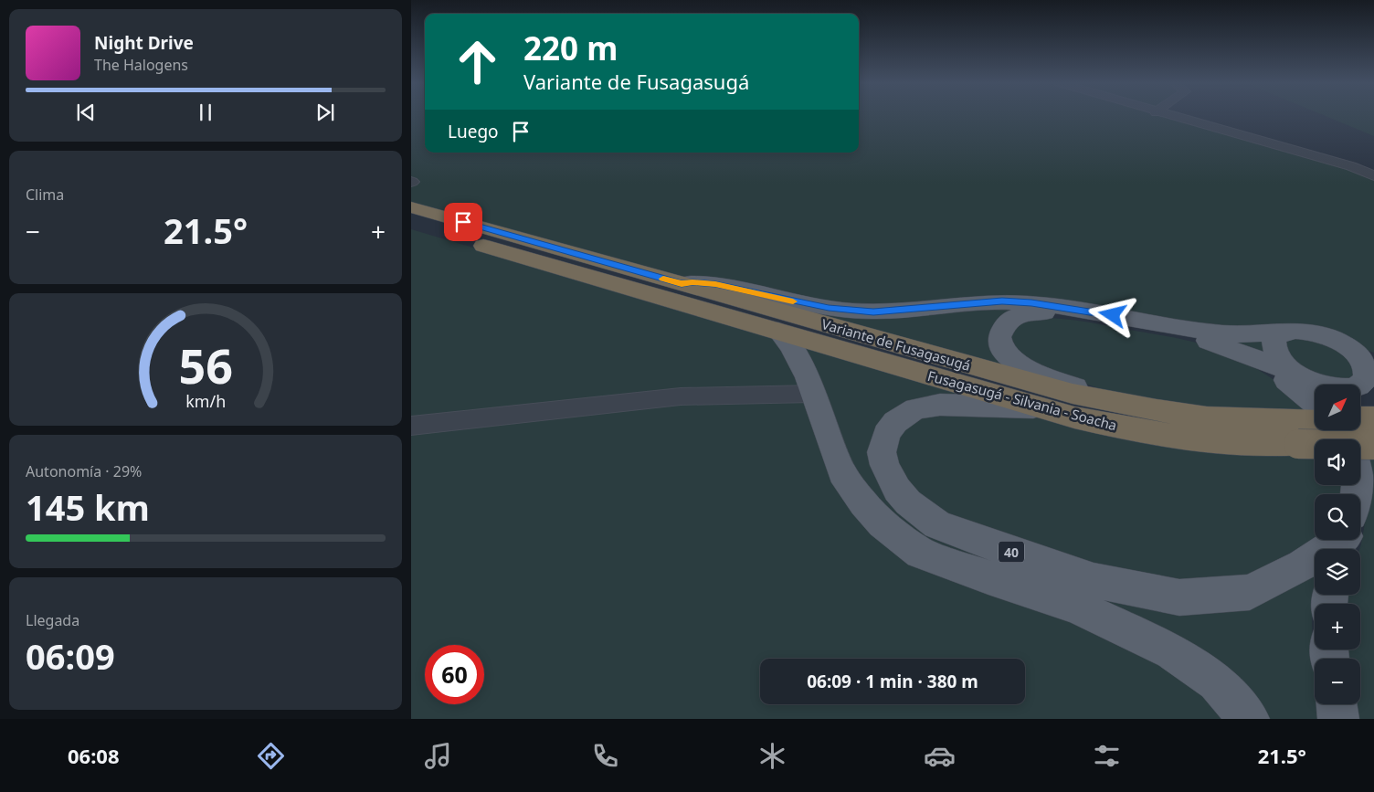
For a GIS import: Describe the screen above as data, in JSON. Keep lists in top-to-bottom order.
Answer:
{
  "streets": {
    "highway": ["Variante de Fusagasugá", "Fusagasugá - Silvania - Soacha", "40"]
  },
  "crossings": [
    ["Variante de Fusagasugá", "40"],
    ["Fusagasugá - Silvania - Soacha", "40"]
  ],
  "north": "top right",
  "page": {
    "turn": ["220 m", "Variante de Fusagasugá"],
    "song": ["Night Drive", "The Halogens"],
    "then": "Luego",
    "tile": [
      "Clima",
      ["Autonomía · 29%", "145 km"],
      ["Llegada", "06:09"]
    ],
    "heat": ["−", "21.5°", "+"],
    "map_buttons": ["+", "−"],
    "limit": "60",
    "trip": "06:09 · 1 min · 380 m",
    "tabs": ["06:08", "21.5°"],
    "gauge": ["56", "km/h"]
  }
}
